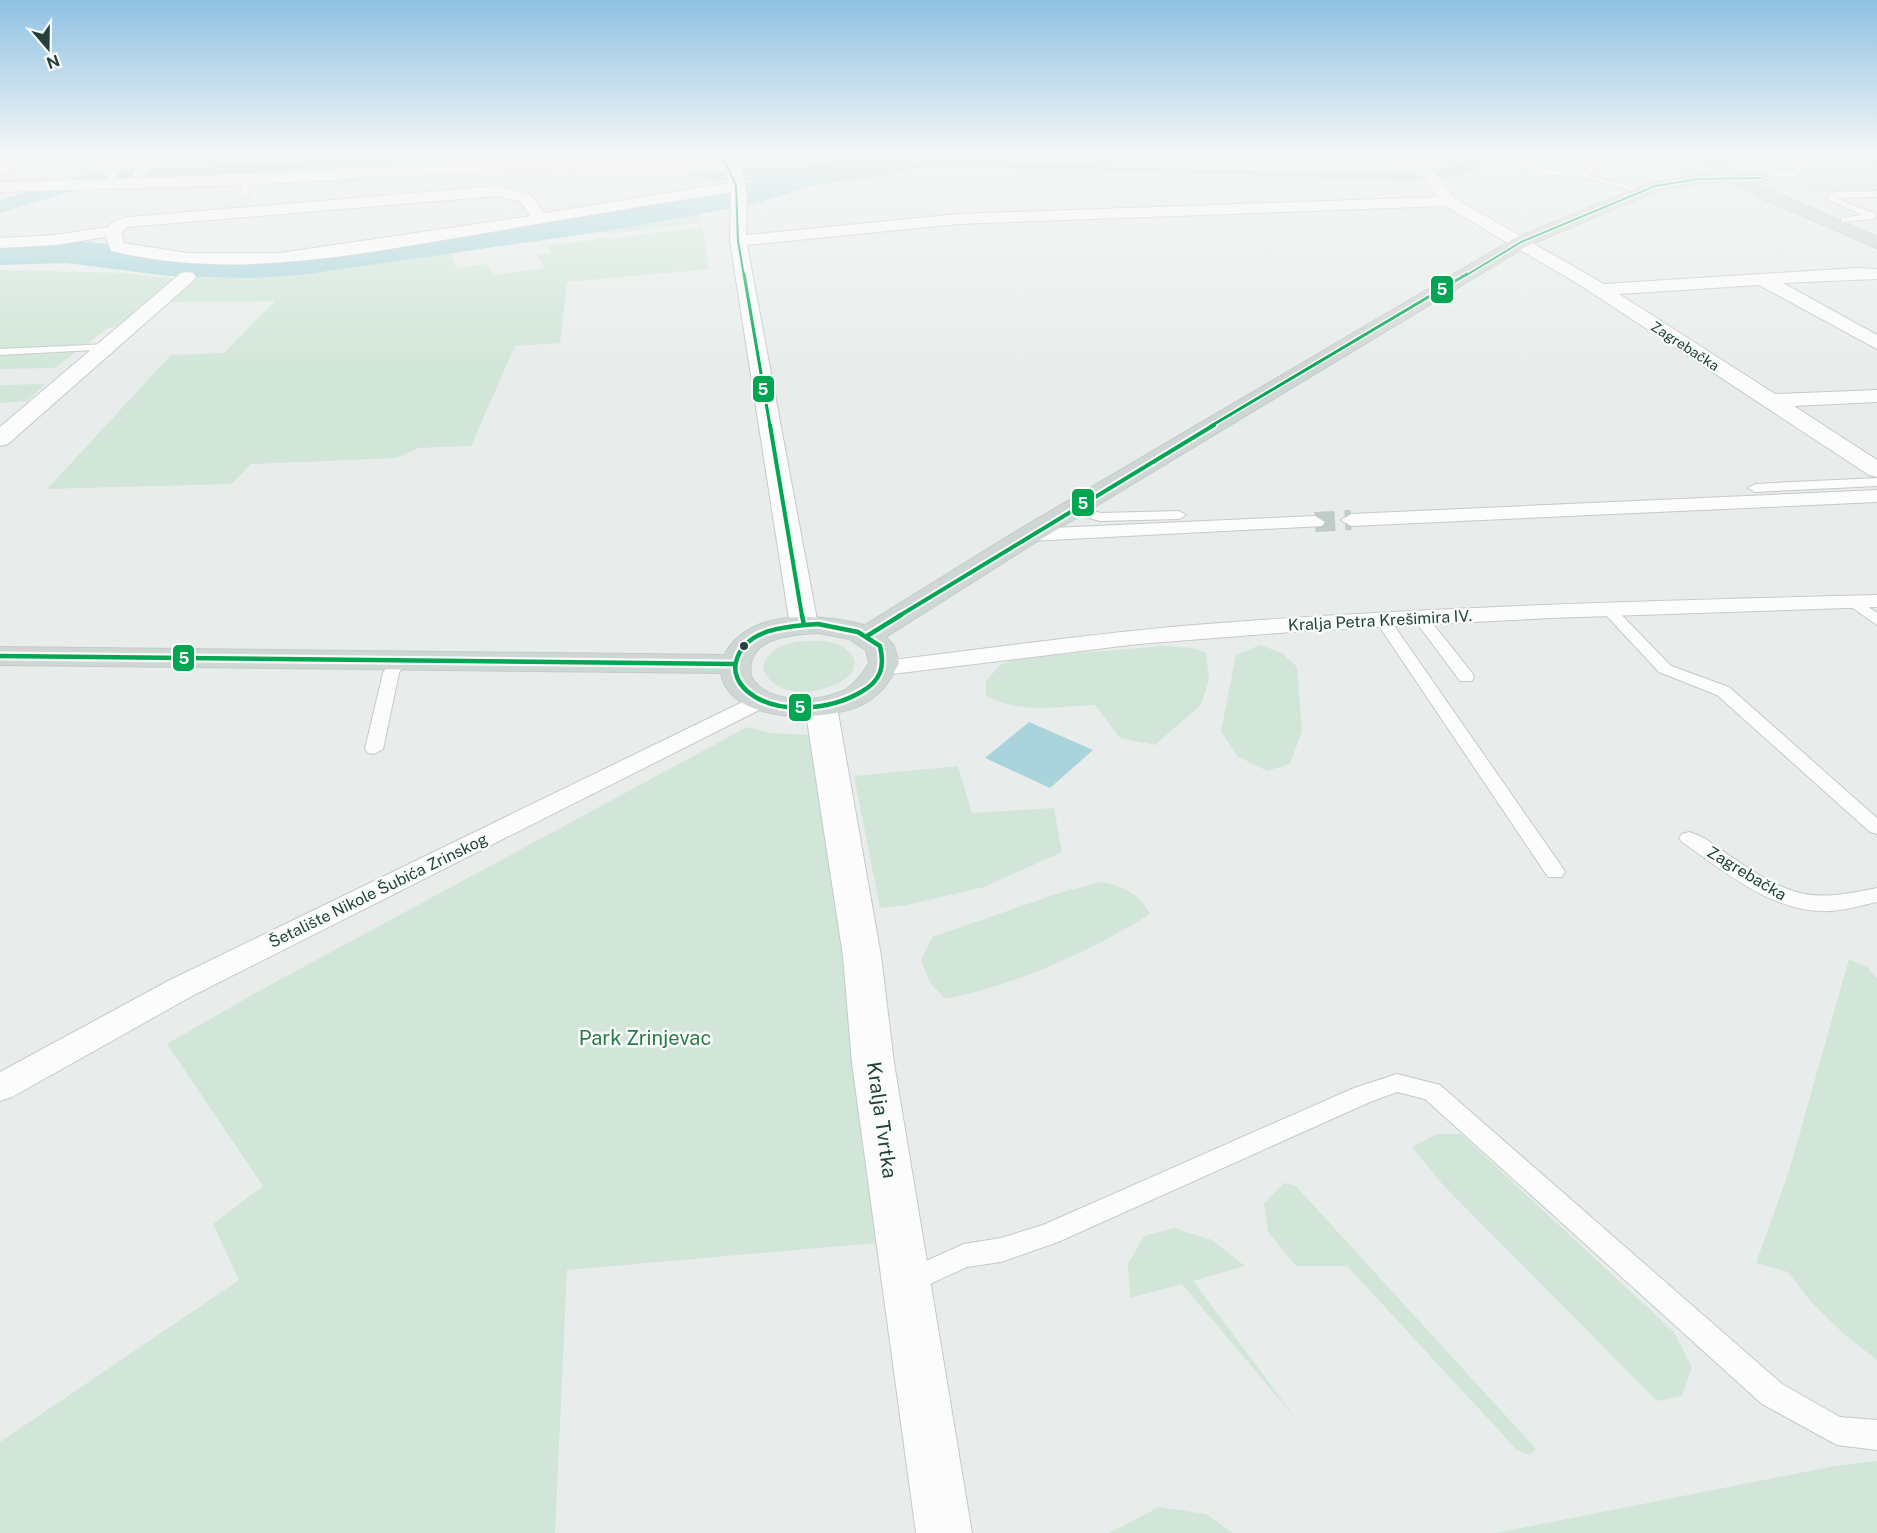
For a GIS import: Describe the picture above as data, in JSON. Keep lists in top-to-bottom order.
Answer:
{
  "streets": {
    "street": [
      "Zagrebačka",
      "Kralja Petra Krešimira IV.",
      "Šetalište Nikole Šubića Zrinskog",
      "Kralja Tvrtka"
    ]
  },
  "crossings": [
    ["Kralja Petra Krešimira IV.", "Šetalište Nikole Šubića Zrinskog"],
    ["Kralja Petra Krešimira IV.", "Kralja Tvrtka"],
    ["Šetalište Nikole Šubića Zrinskog", "Kralja Tvrtka"]
  ],
  "parks": ["Park Zrinjevac"],
  "lines": ["transit line 5"],
  "north": "bottom"
}
